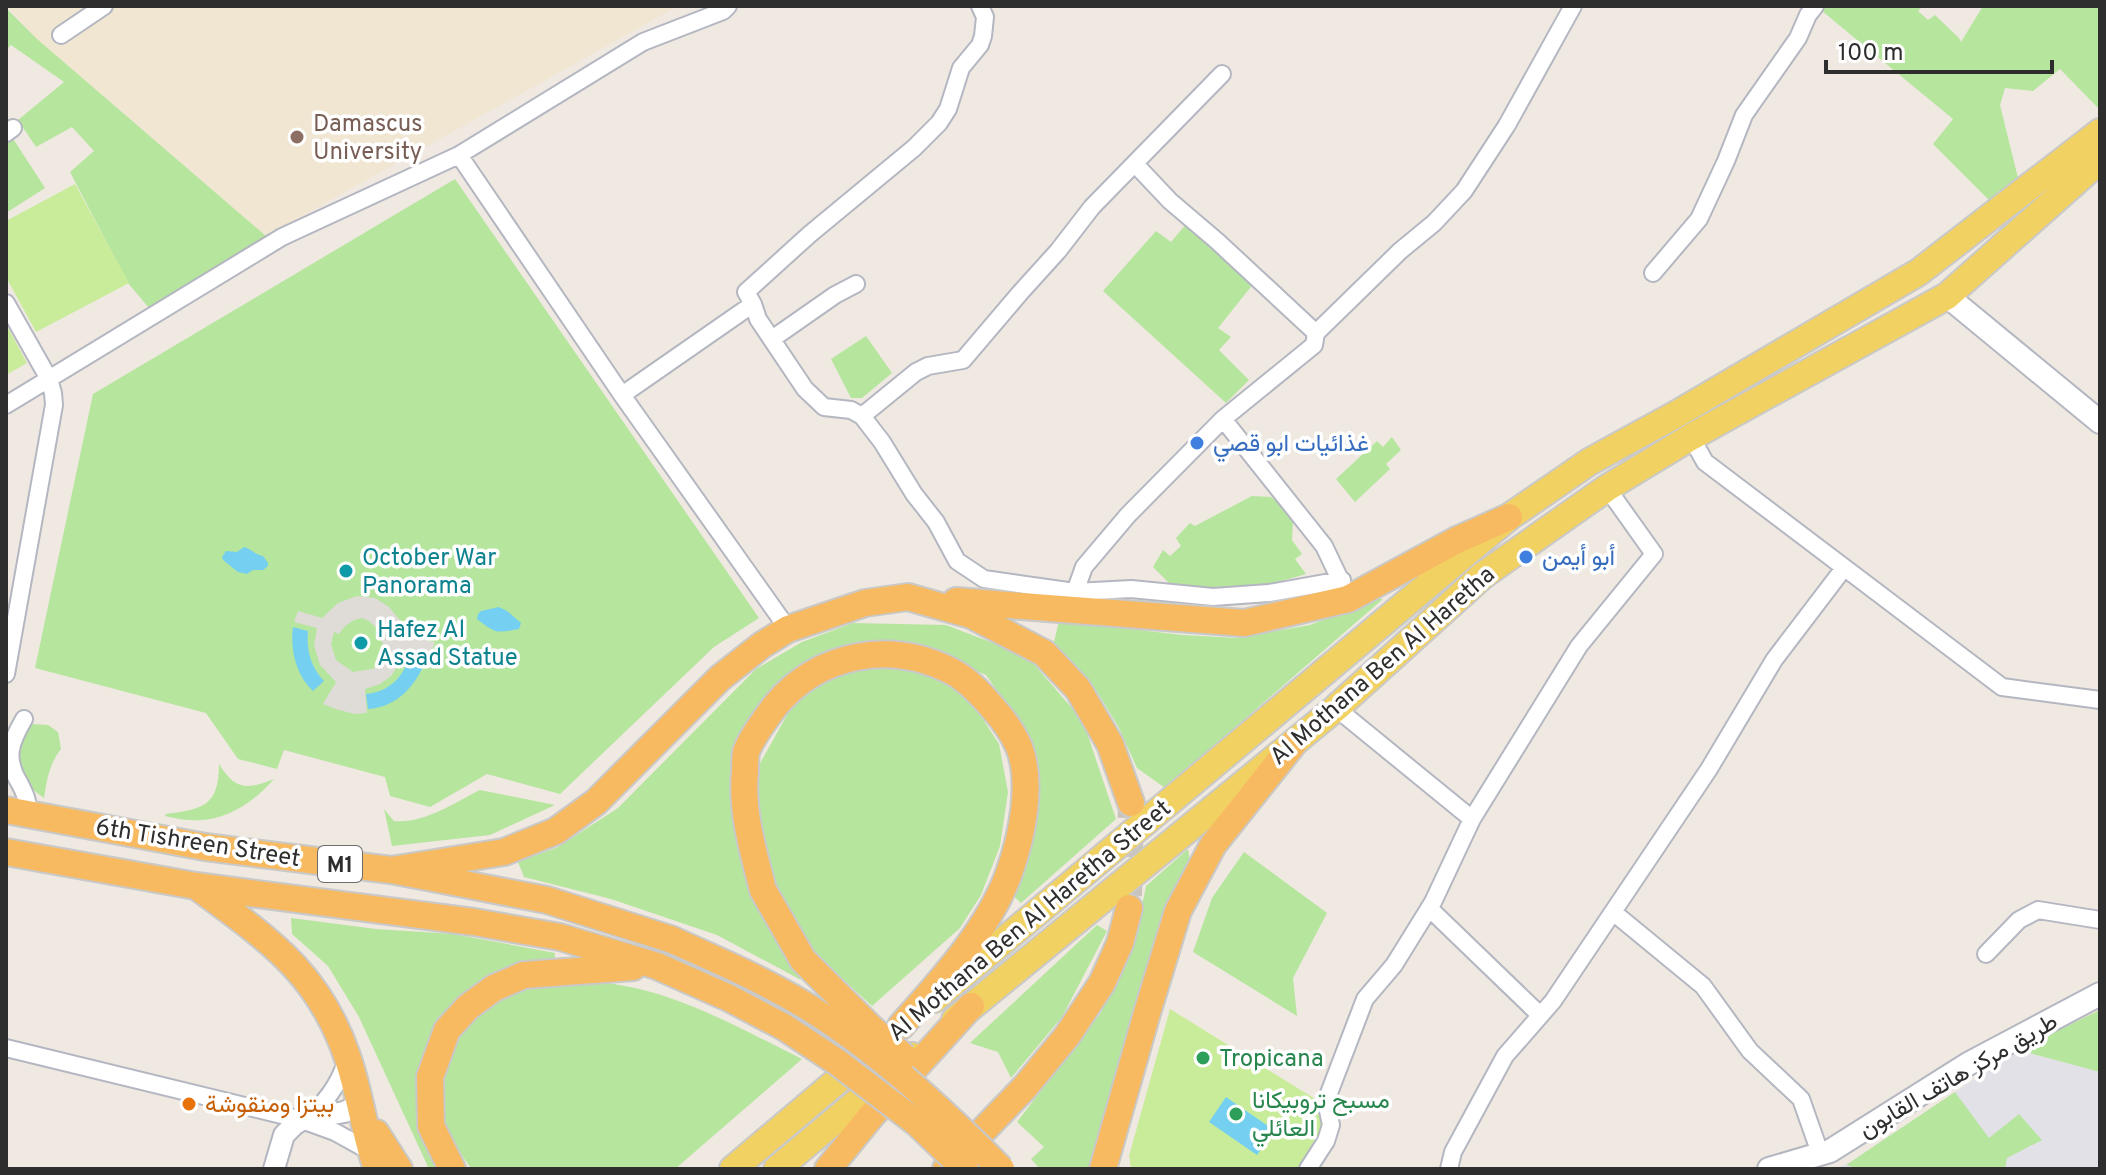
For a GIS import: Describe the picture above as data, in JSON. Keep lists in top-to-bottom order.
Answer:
{
  "streets": {
    "highway": ["6th Tishreen Street", "M1"],
    "main road": ["Al Mothana Ben Al Haretha", "Al Mothana Ben Al Haretha Street", "طريق مركز هاتف القابون"]
  },
  "crossings": [
    ["Al Mothana Ben Al Haretha", "Al Mothana Ben Al Haretha Street"]
  ],
  "places": [
    "Damascus University",
    "غذائيات ابو قصي",
    "أبو أيمن",
    "October War Panorama",
    "Hafez Al Assad Statue",
    "Tropicana",
    "بيتزا ومنقوشة",
    "مسبح تروبيكانا العائلي"
  ],
  "scale_bar": "100 m"
}
